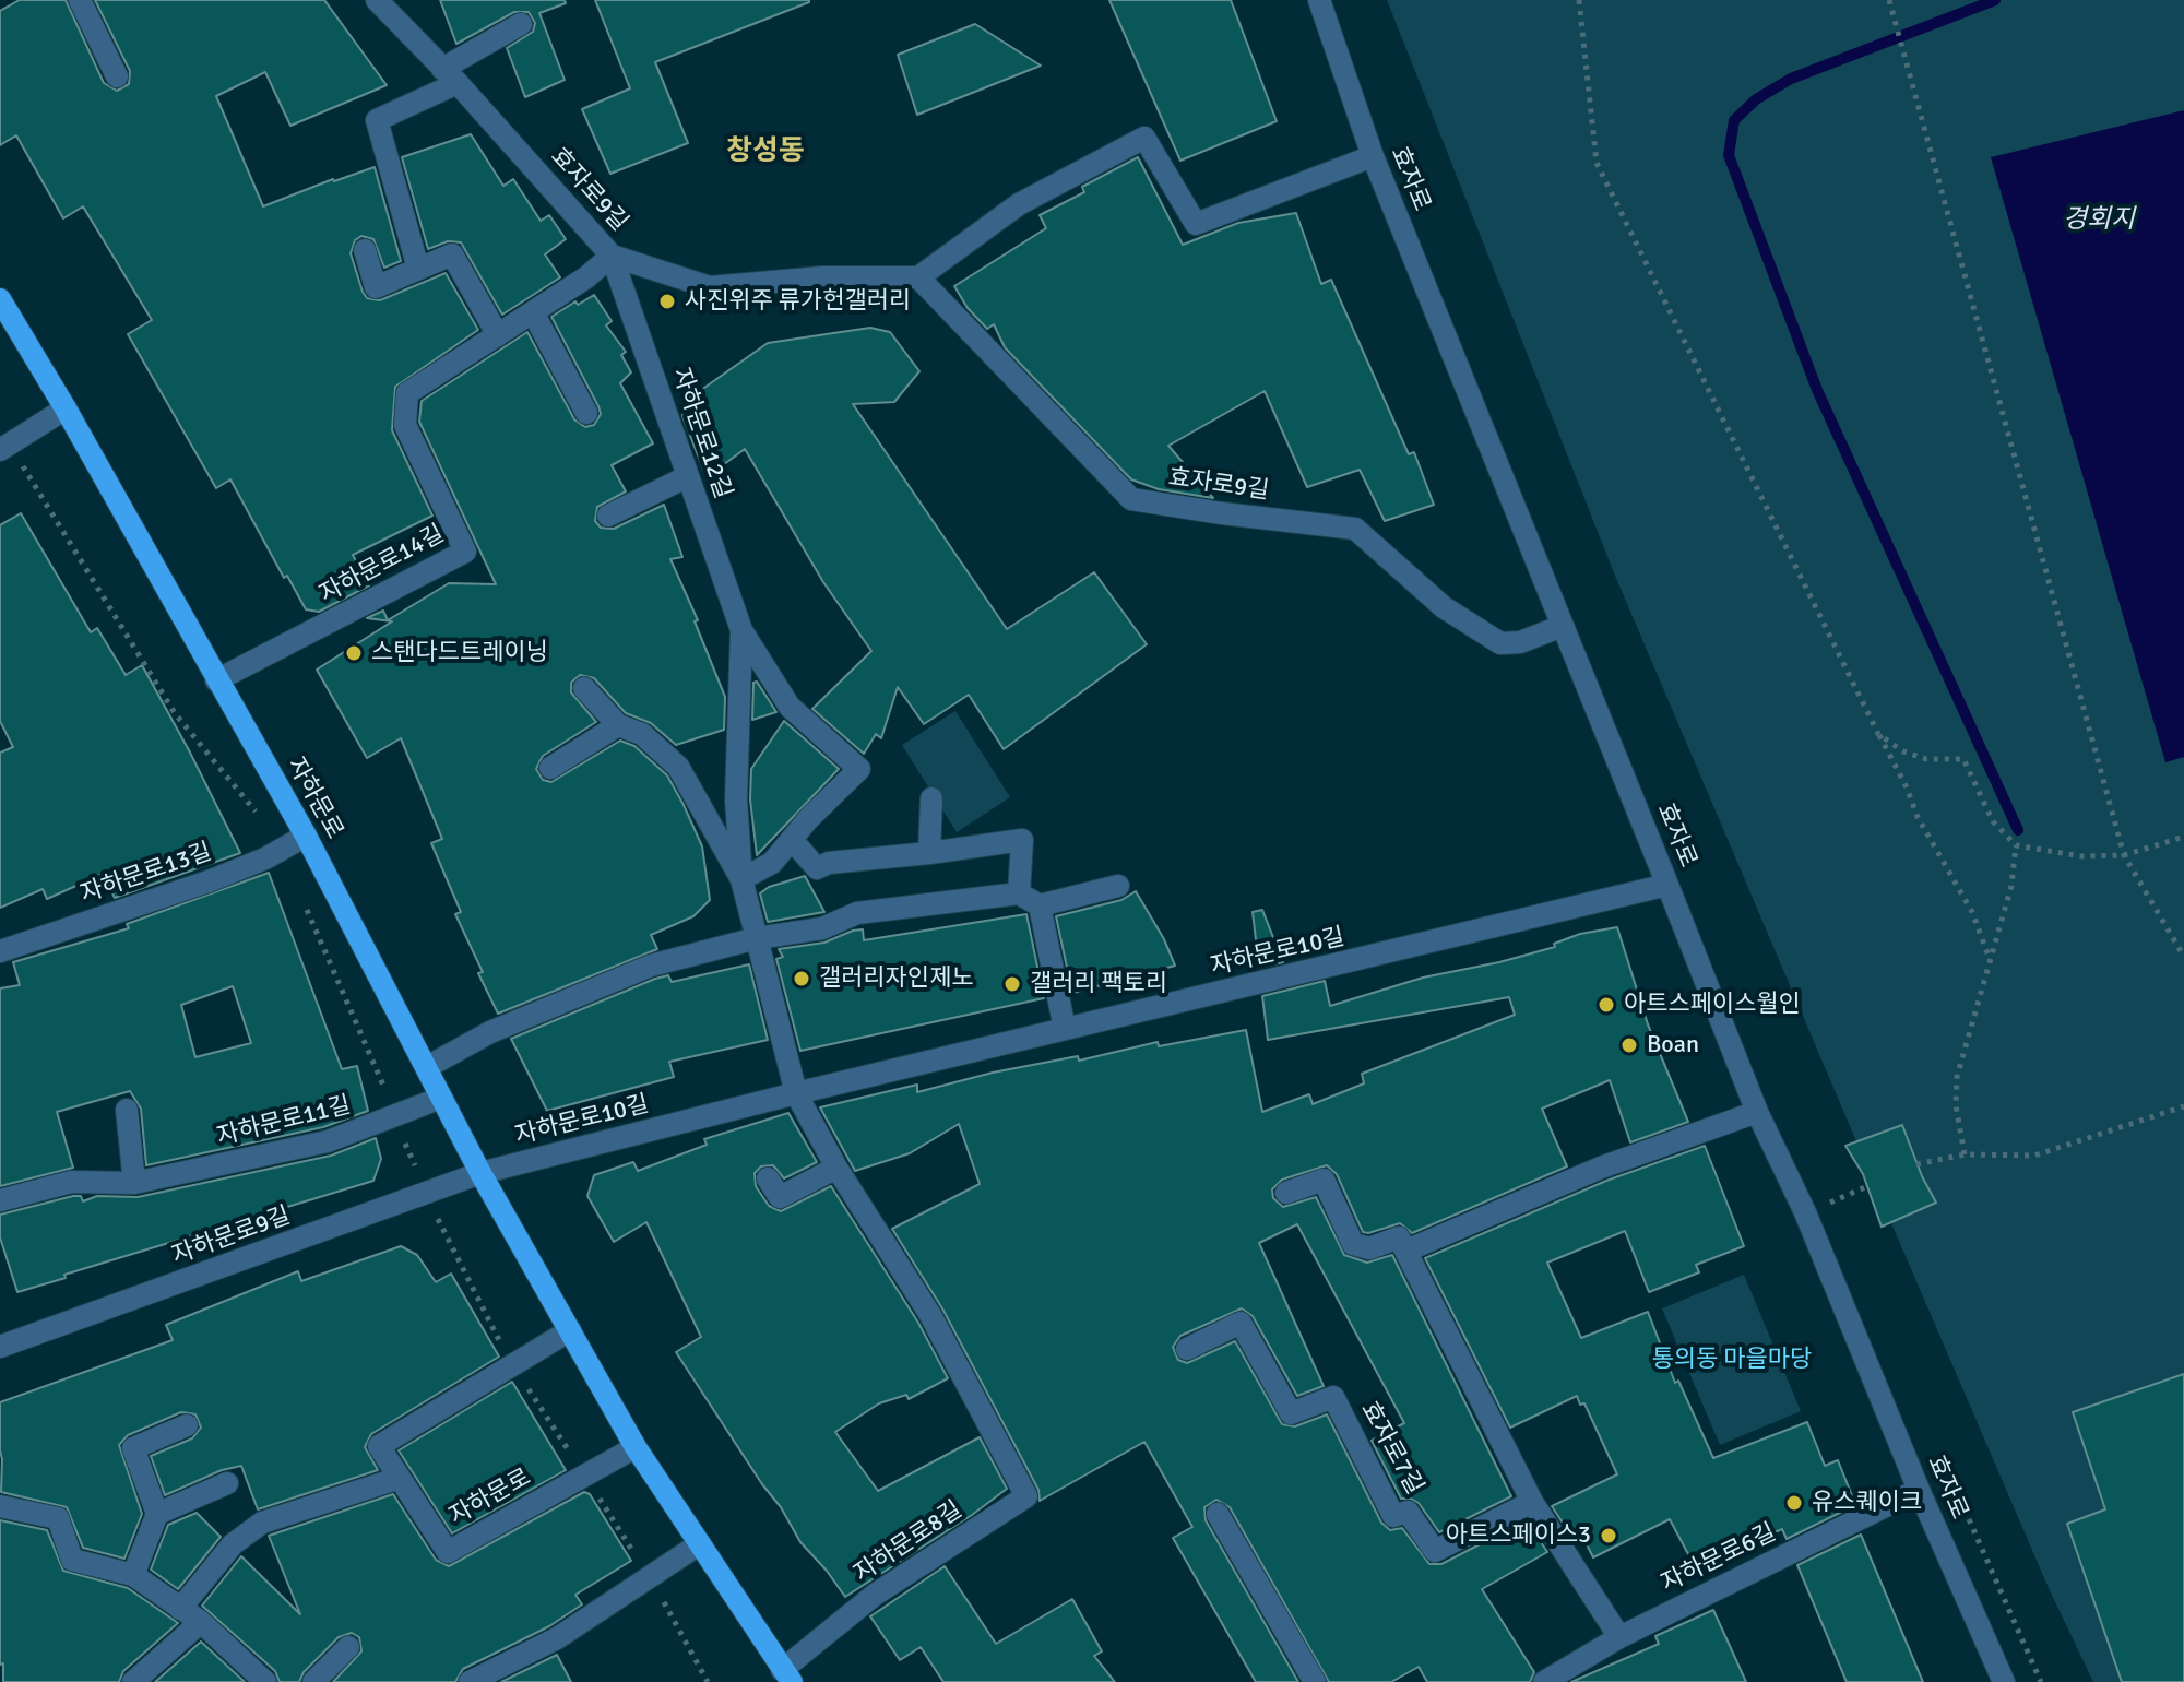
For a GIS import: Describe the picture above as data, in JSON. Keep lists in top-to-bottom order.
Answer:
{
  "streets": {
    "main road": ["자하문로"],
    "street": [
      "효자로",
      "효자로9길",
      "자하문로12길",
      "자하문로14길",
      "자하문로13길",
      "자하문로10길",
      "자하문로11길",
      "자하문로9길",
      "효자로7길",
      "자하문로8길",
      "자하문로6길"
    ]
  },
  "crossings": [
    ["효자로", "효자로9길"],
    ["효자로", "자하문로10길"],
    ["효자로", "자하문로6길"],
    ["효자로9길", "자하문로12길"],
    ["효자로9길", "자하문로14길"],
    ["자하문로12길", "자하문로14길"],
    ["자하문로14길", "자하문로"],
    ["자하문로", "자하문로13길"],
    ["자하문로", "자하문로10길"],
    ["자하문로", "자하문로11길"],
    ["자하문로", "자하문로9길"],
    ["자하문로", "자하문로8길"],
    ["자하문로10길", "자하문로9길"]
  ],
  "districts": ["창성동"],
  "water": ["경회지"],
  "parks": ["통의동 마을마당"],
  "places": [
    "사진위주 류가헌갤러리",
    "스탠다드트레이닝",
    "갤러리자인제노",
    "갤러리 팩토리",
    "아트스페이스월인",
    "Boan",
    "유스퀘이크",
    "아트스페이스3"
  ]
}
